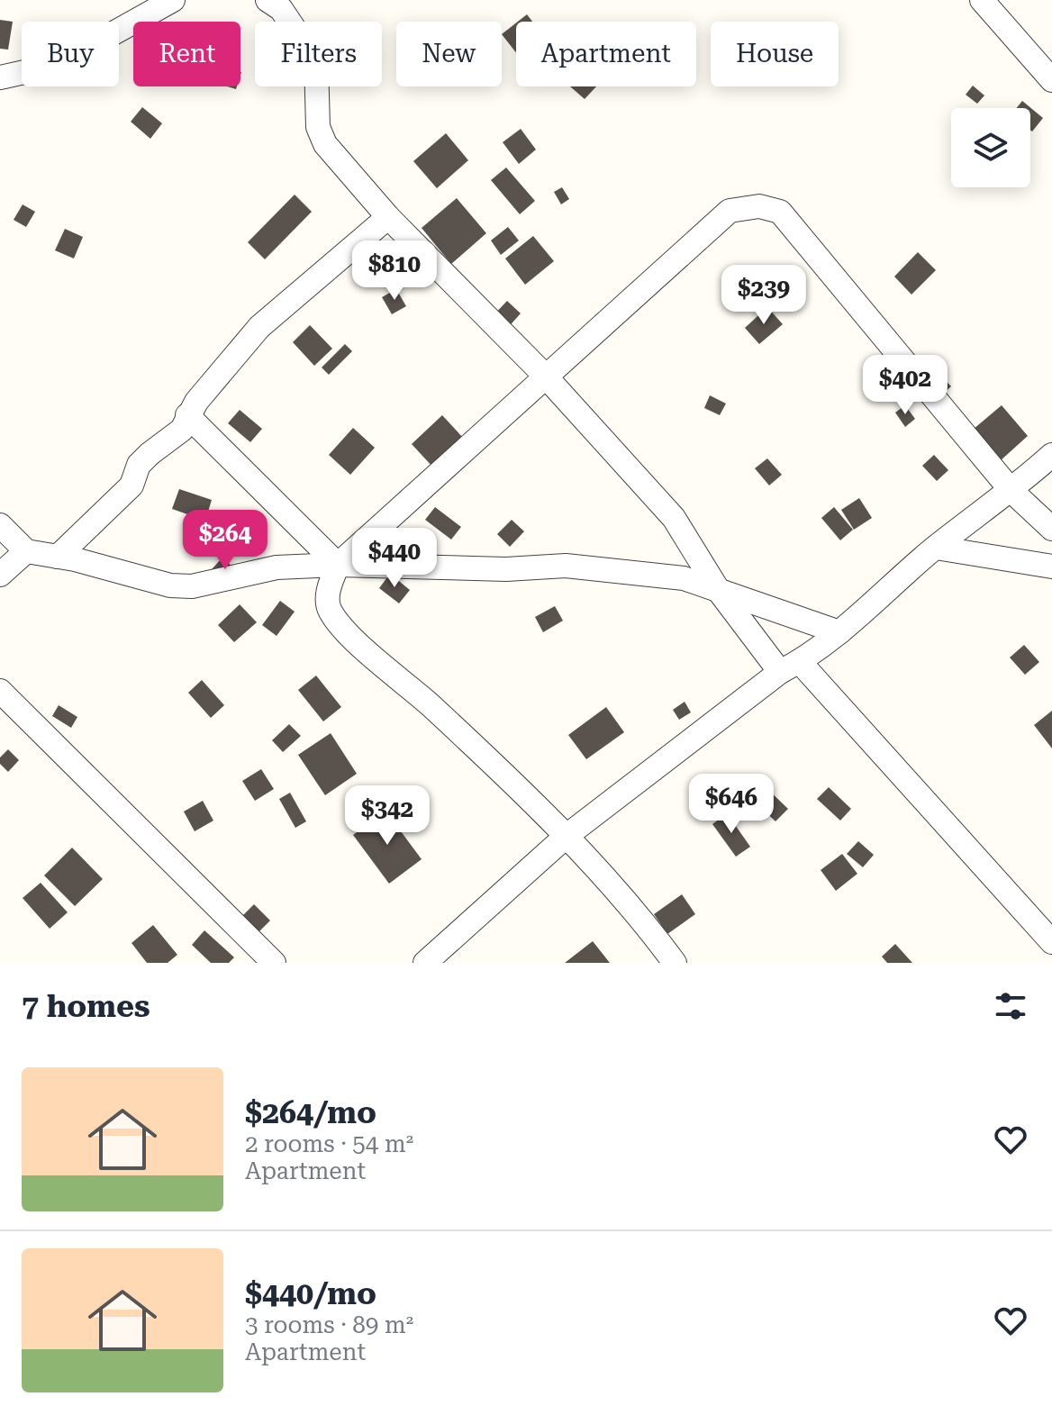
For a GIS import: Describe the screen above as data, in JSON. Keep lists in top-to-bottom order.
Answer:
{
  "page": {
    "chip": [
      "Buy",
      "Rent",
      "Filters",
      "New",
      "Apartment",
      "House"
    ],
    "price": [
      "$810",
      "$239",
      "$402",
      "$264",
      "$440",
      "$646",
      "$342"
    ],
    "heading": "7 homes",
    "list": [
      {
        "name": "$264/mo",
        "note": "2 rooms · 54 m² · Apartment"
      },
      {
        "name": "$440/mo",
        "note": "3 rooms · 89 m² · Apartment"
      }
    ]
  }
}
